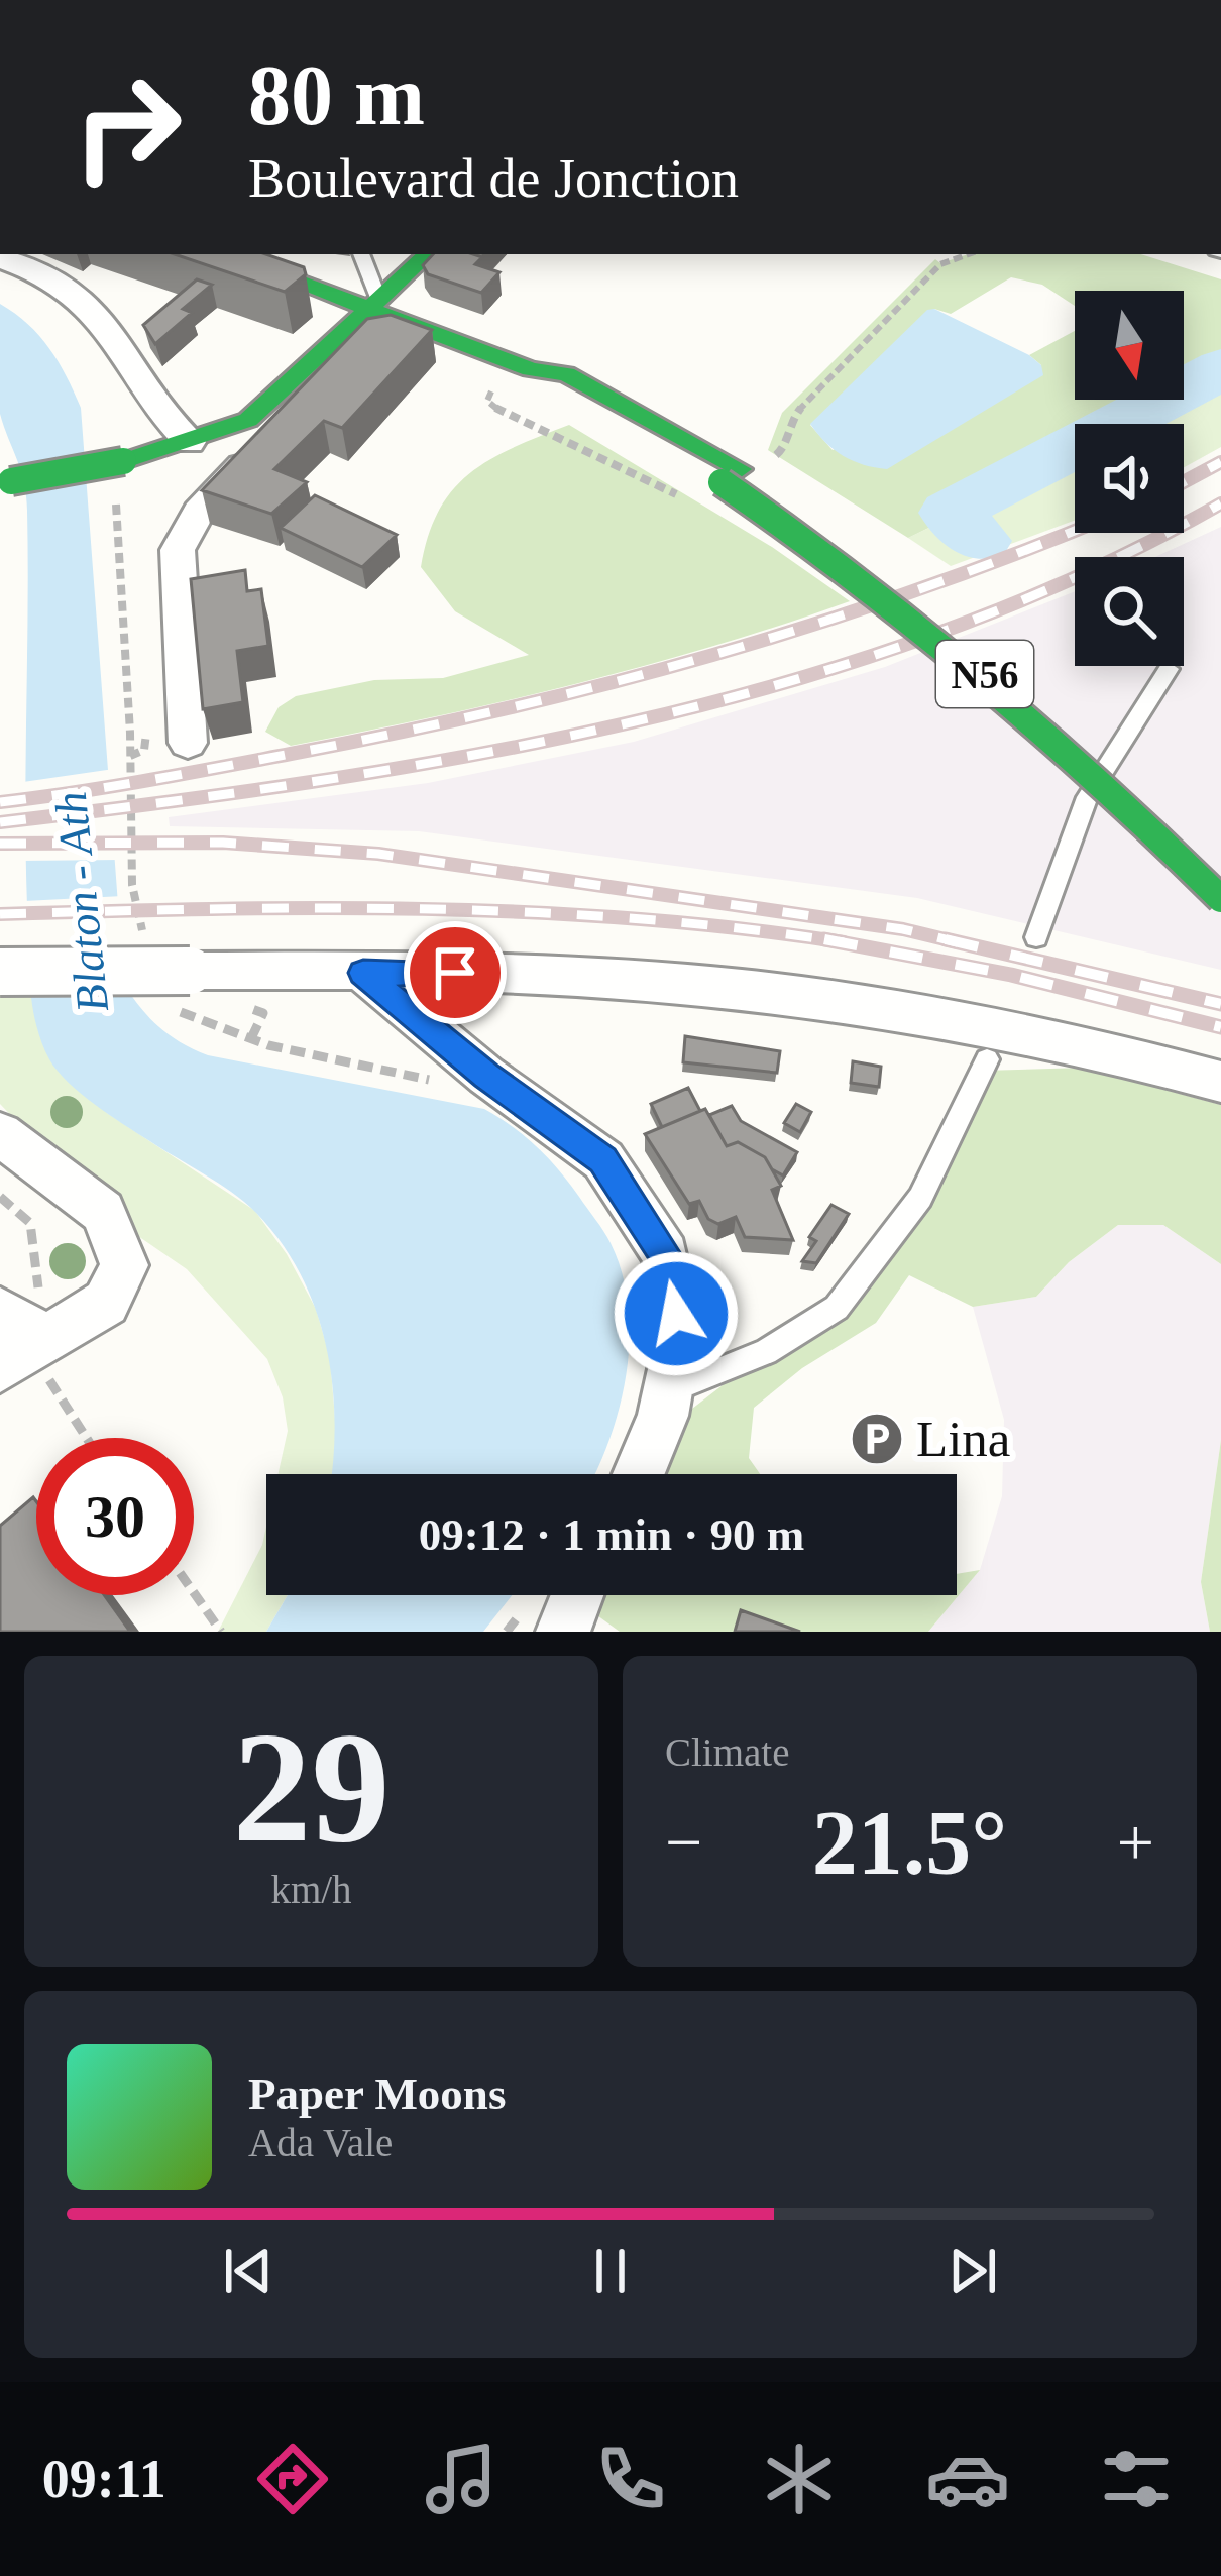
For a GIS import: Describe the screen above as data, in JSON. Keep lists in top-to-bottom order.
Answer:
{
  "streets": {
    "main road": ["N56"]
  },
  "water": ["Blaton - Ath"],
  "places": {
    "parking": ["Lina"]
  },
  "north": "bottom",
  "page": {
    "turn": ["80 m", "Boulevard de Jonction"],
    "limit": "30",
    "trip": "09:12 · 1 min · 90 m",
    "tile": [
      ["29", "km/h"],
      "Climate"
    ],
    "heat": ["−", "21.5°", "+"],
    "song": ["Paper Moons", "Ada Vale"],
    "tabs": "09:11"
  }
}
